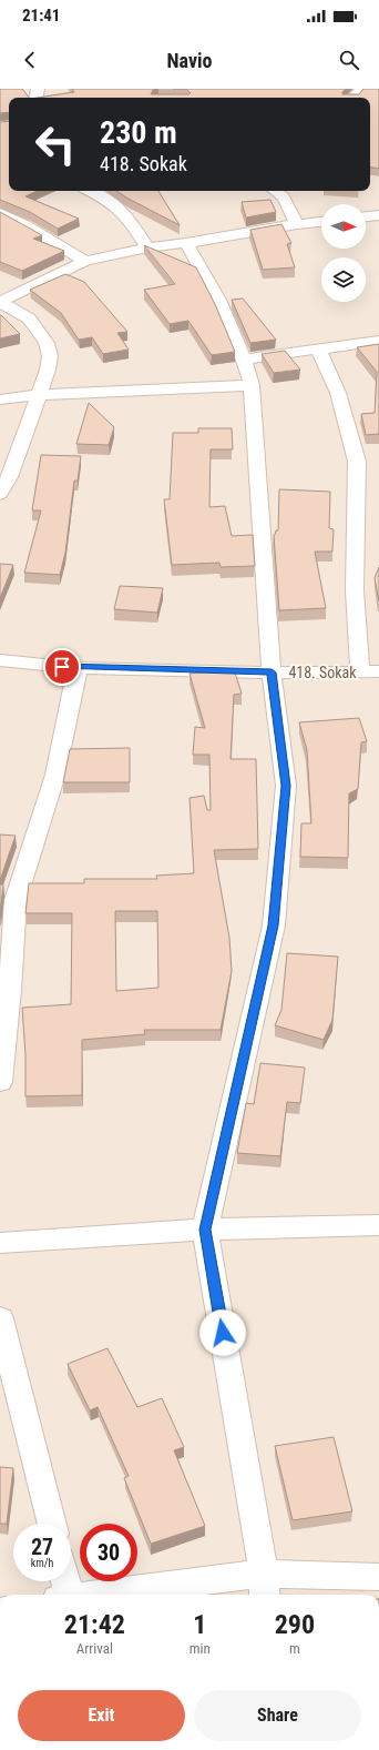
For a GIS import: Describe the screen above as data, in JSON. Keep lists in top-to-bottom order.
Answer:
{
  "streets": {
    "street": ["418. Sokak"]
  },
  "north": "right",
  "page": {
    "status": "21:41",
    "header": "Navio",
    "turn": ["230 m", "418. Sokak"],
    "speed": "27 km/h",
    "limit": "30",
    "eta": [
      "21:42",
      "Arrival",
      "1",
      "min",
      "290",
      "m"
    ],
    "buttons": ["Exit", "Share"]
  }
}
